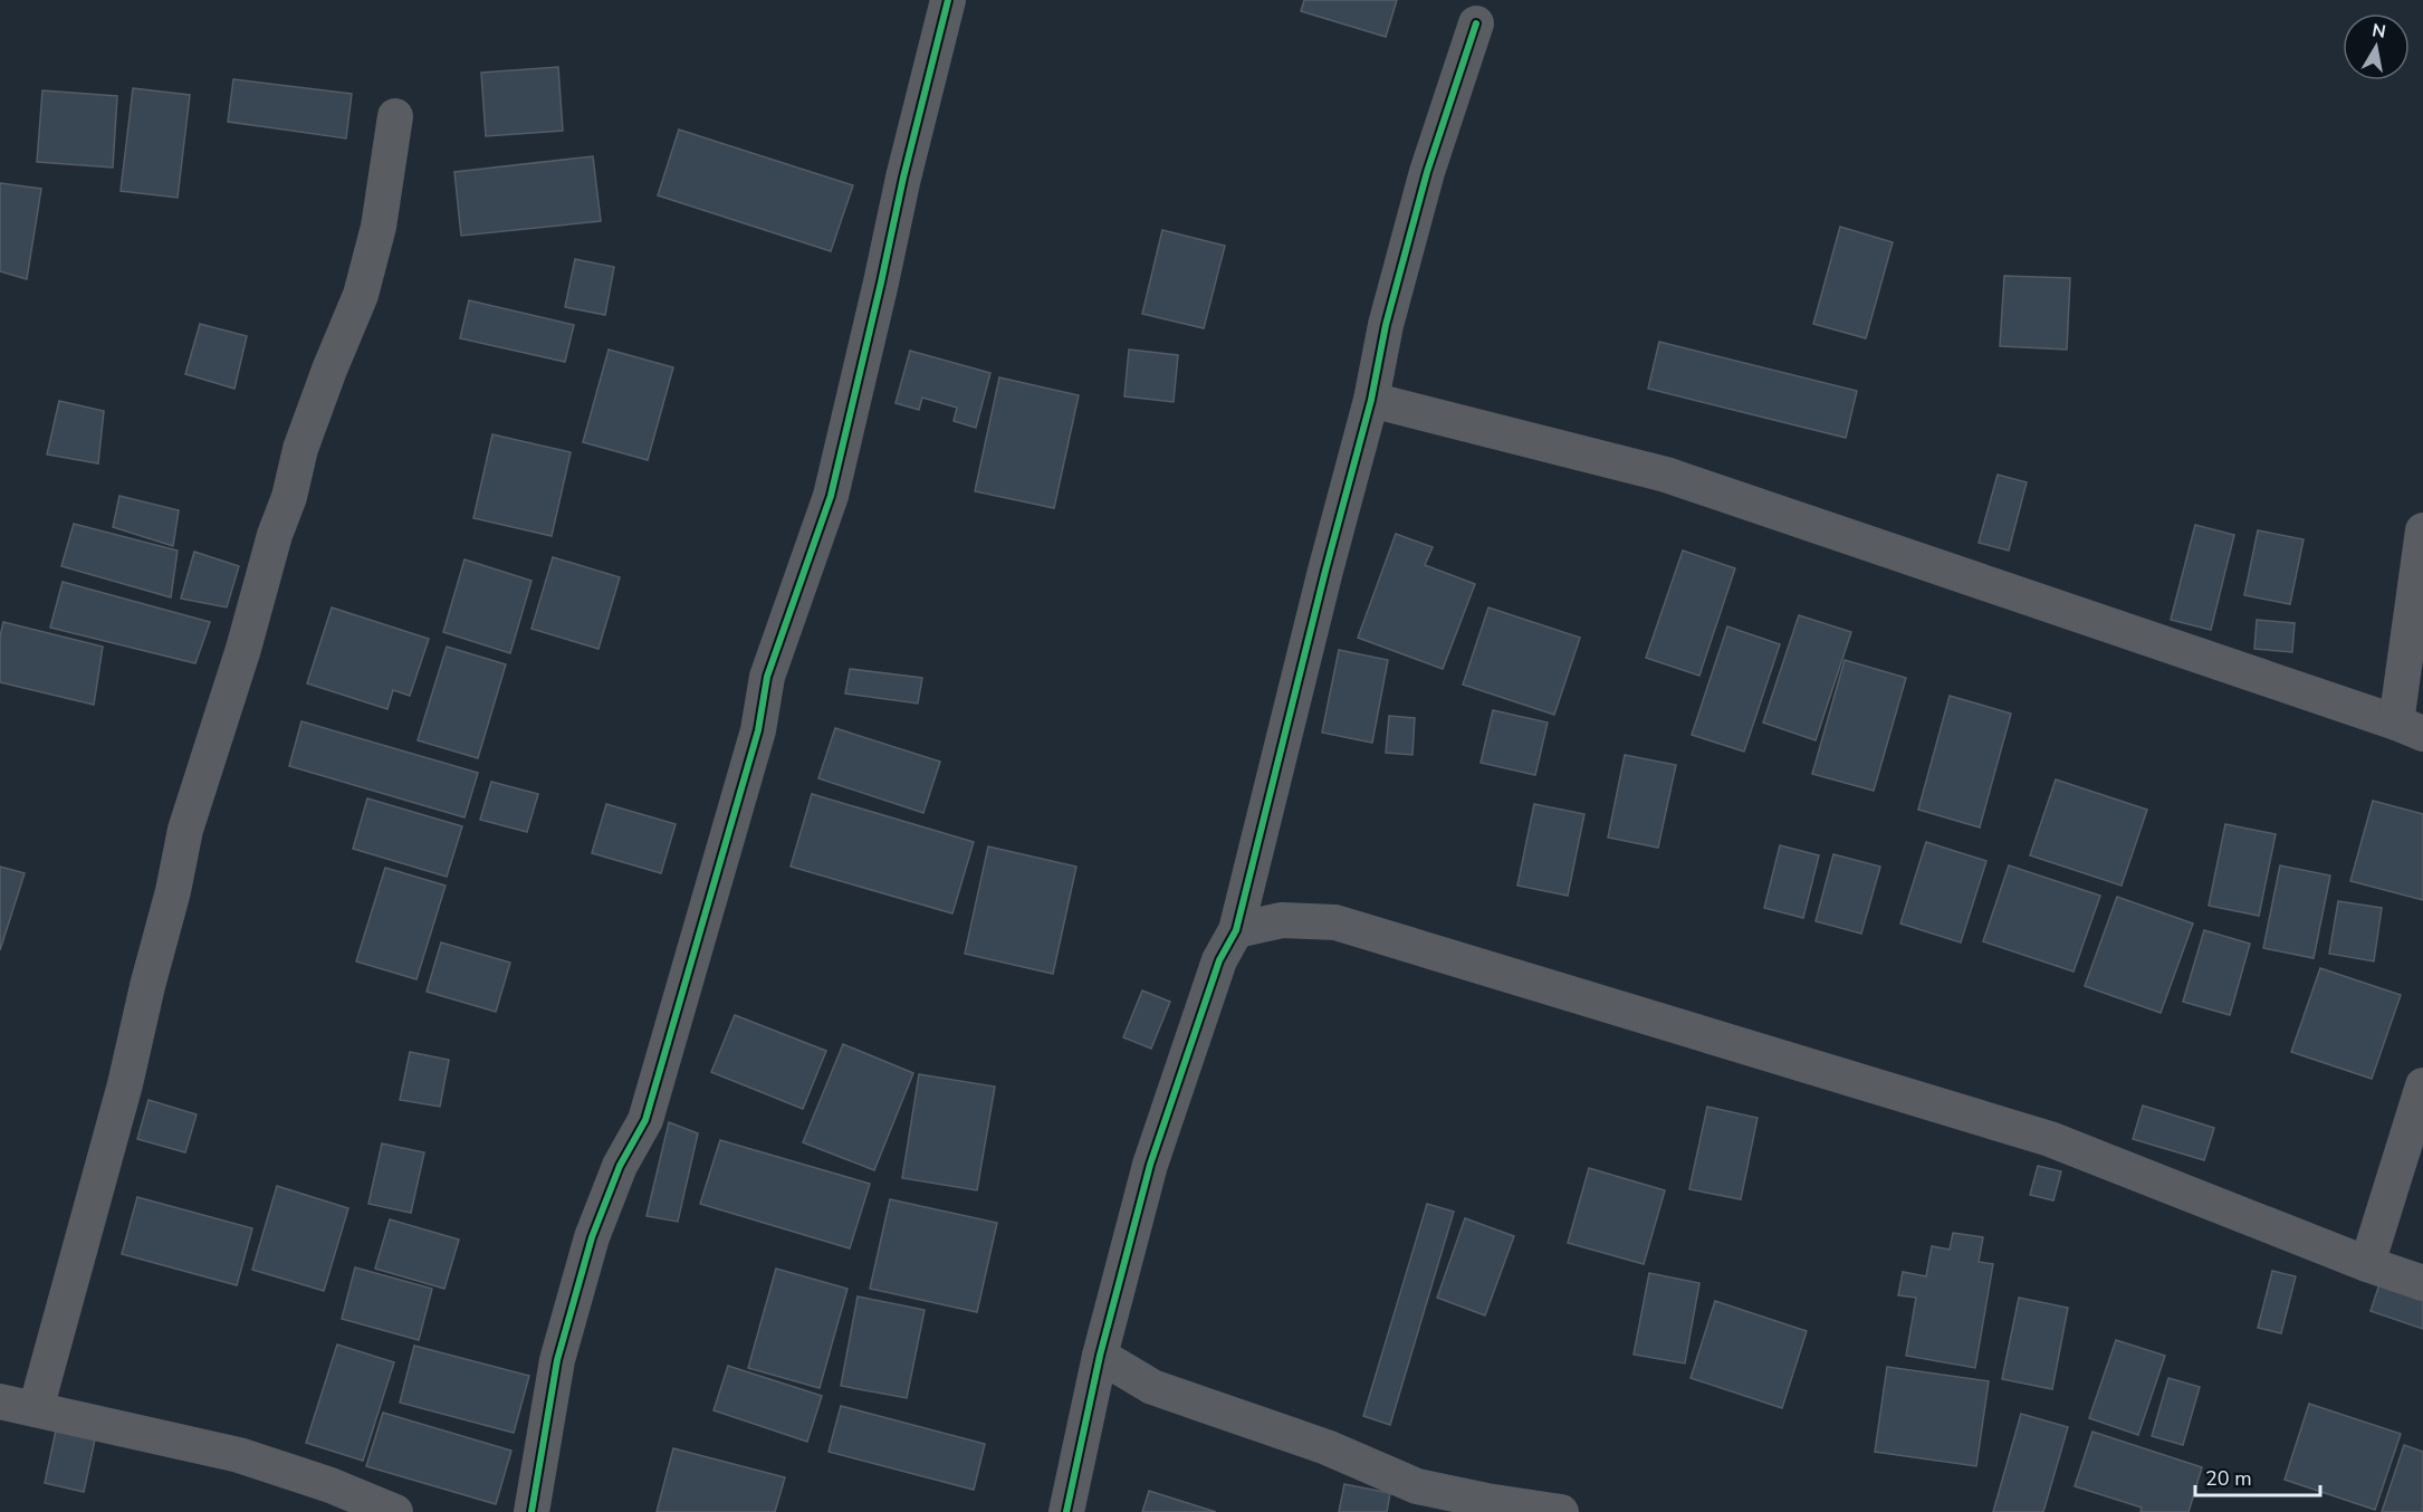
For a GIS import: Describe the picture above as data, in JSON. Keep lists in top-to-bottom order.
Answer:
{
  "scale_bar": "20 m",
  "north": "top"
}
